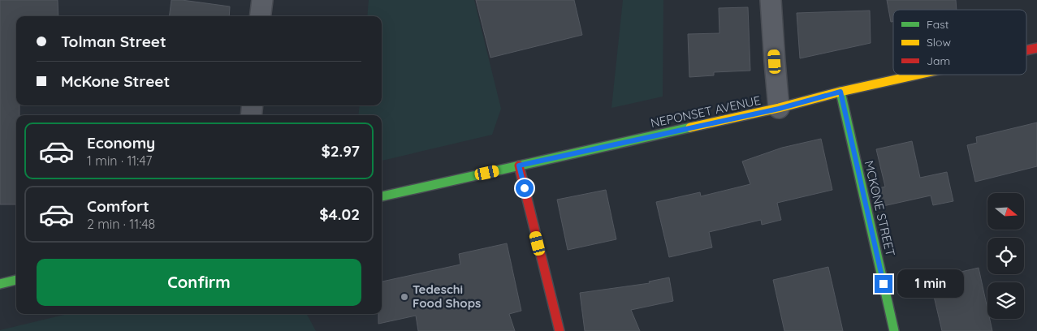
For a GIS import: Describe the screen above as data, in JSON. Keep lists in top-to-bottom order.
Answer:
{
  "streets": {
    "main road": ["NEPONSET AVENUE", "MCKONE STREET"]
  },
  "crossings": [
    ["NEPONSET AVENUE", "MCKONE STREET"]
  ],
  "places": ["Tedeschi Food Shops"],
  "legend": ["Fast", "Slow", "Jam"],
  "north": "right",
  "page": {
    "banner": ["Tolman Street", "McKone Street"],
    "list": [
      {
        "name": "Economy",
        "note": "1 min · 11:47",
        "value": "$2.97"
      },
      {
        "name": "Comfort",
        "note": "2 min · 11:48",
        "value": "$4.02"
      }
    ],
    "buttons": "Confirm",
    "bubble": "1 min"
  }
}
